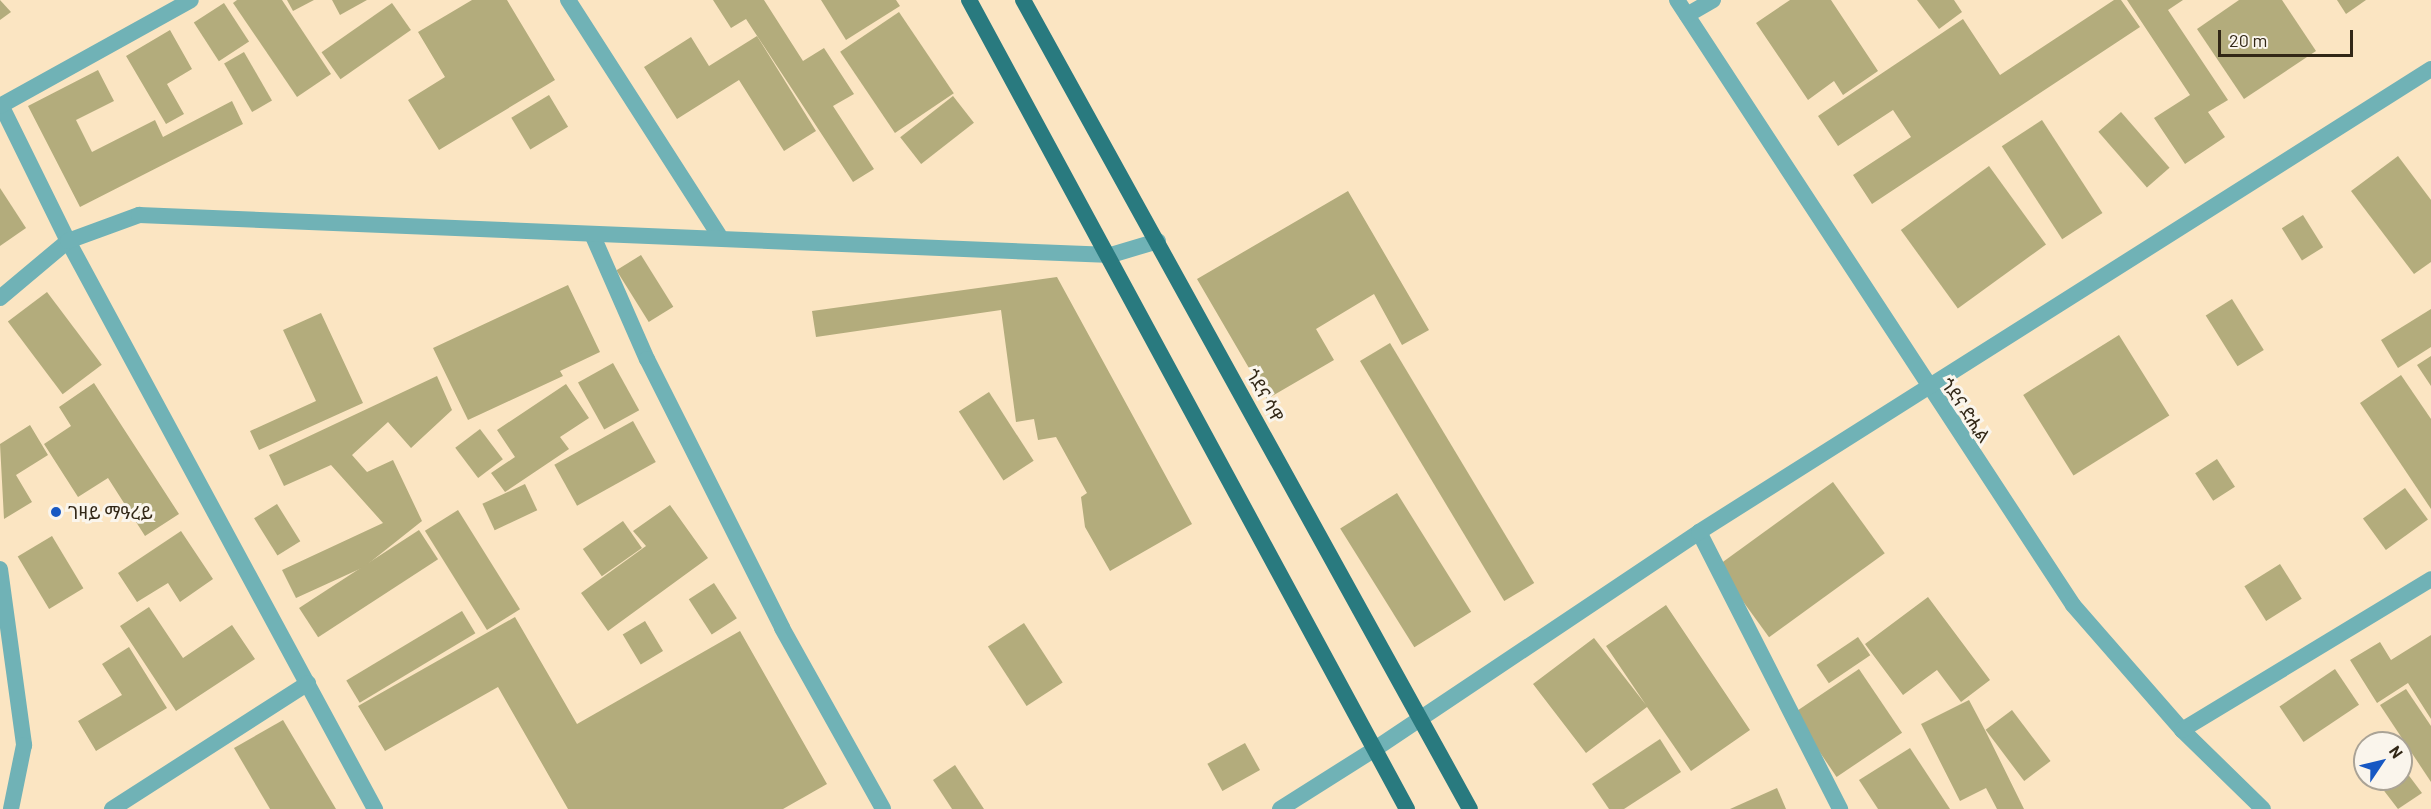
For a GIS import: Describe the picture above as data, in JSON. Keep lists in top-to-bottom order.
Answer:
{
  "streets": {
    "main road": ["ጎደና ሳዋ"],
    "street": ["ጎደና ድሒል"]
  },
  "places": ["ገዛይ ማዓረይ"],
  "scale_bar": "20 m",
  "north": "top right"
}
